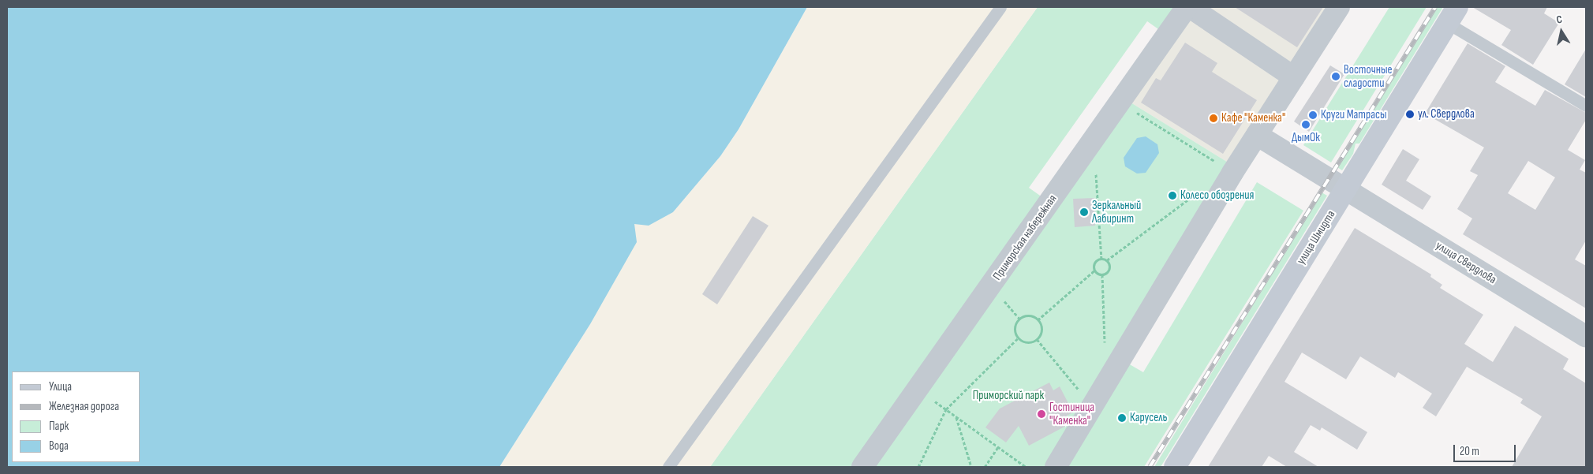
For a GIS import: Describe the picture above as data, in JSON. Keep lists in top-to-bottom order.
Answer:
{
  "streets": {
    "street": ["Приморская набережная", "улица Шмидта", "улица Свердлова"]
  },
  "crossings": [
    ["улица Шмидта", "улица Свердлова"]
  ],
  "parks": ["Приморский парк"],
  "places": [
    "Восточные сладости",
    "ул. Свердлова",
    "Круги Матрасы",
    "Кафе \"Каменка\"",
    "ДымОк",
    "Колесо обозрения",
    "Зеркальный Лабиринт",
    "Гостиница \"Каменка\"",
    "Карусель"
  ],
  "legend": [
    "Улица",
    "Железная дорога",
    "Парк",
    "Вода"
  ],
  "scale_bar": "20 m",
  "north": "top"
}
